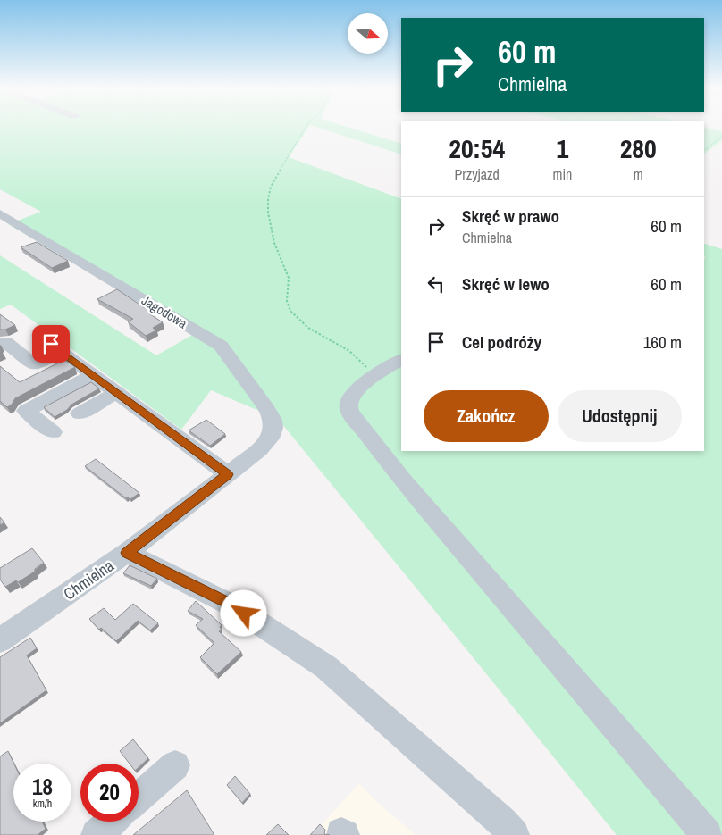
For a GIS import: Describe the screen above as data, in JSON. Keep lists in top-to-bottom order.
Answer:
{
  "streets": {
    "street": ["Jagodowa", "Chmielna"]
  },
  "crossings": [
    ["Jagodowa", "Chmielna"]
  ],
  "north": "right",
  "page": {
    "turn": ["60 m", "Chmielna"],
    "eta": [
      "20:54",
      "Przyjazd",
      "1",
      "min",
      "280",
      "m"
    ],
    "list": [
      {
        "name": "Skręć w prawo",
        "note": "Chmielna",
        "value": "60 m"
      },
      {
        "name": "Skręć w lewo",
        "value": "60 m"
      },
      {
        "name": "Cel podróży",
        "value": "160 m"
      }
    ],
    "buttons": ["Zakończ", "Udostępnij"],
    "speed": "18 km/h",
    "limit": "20"
  }
}
